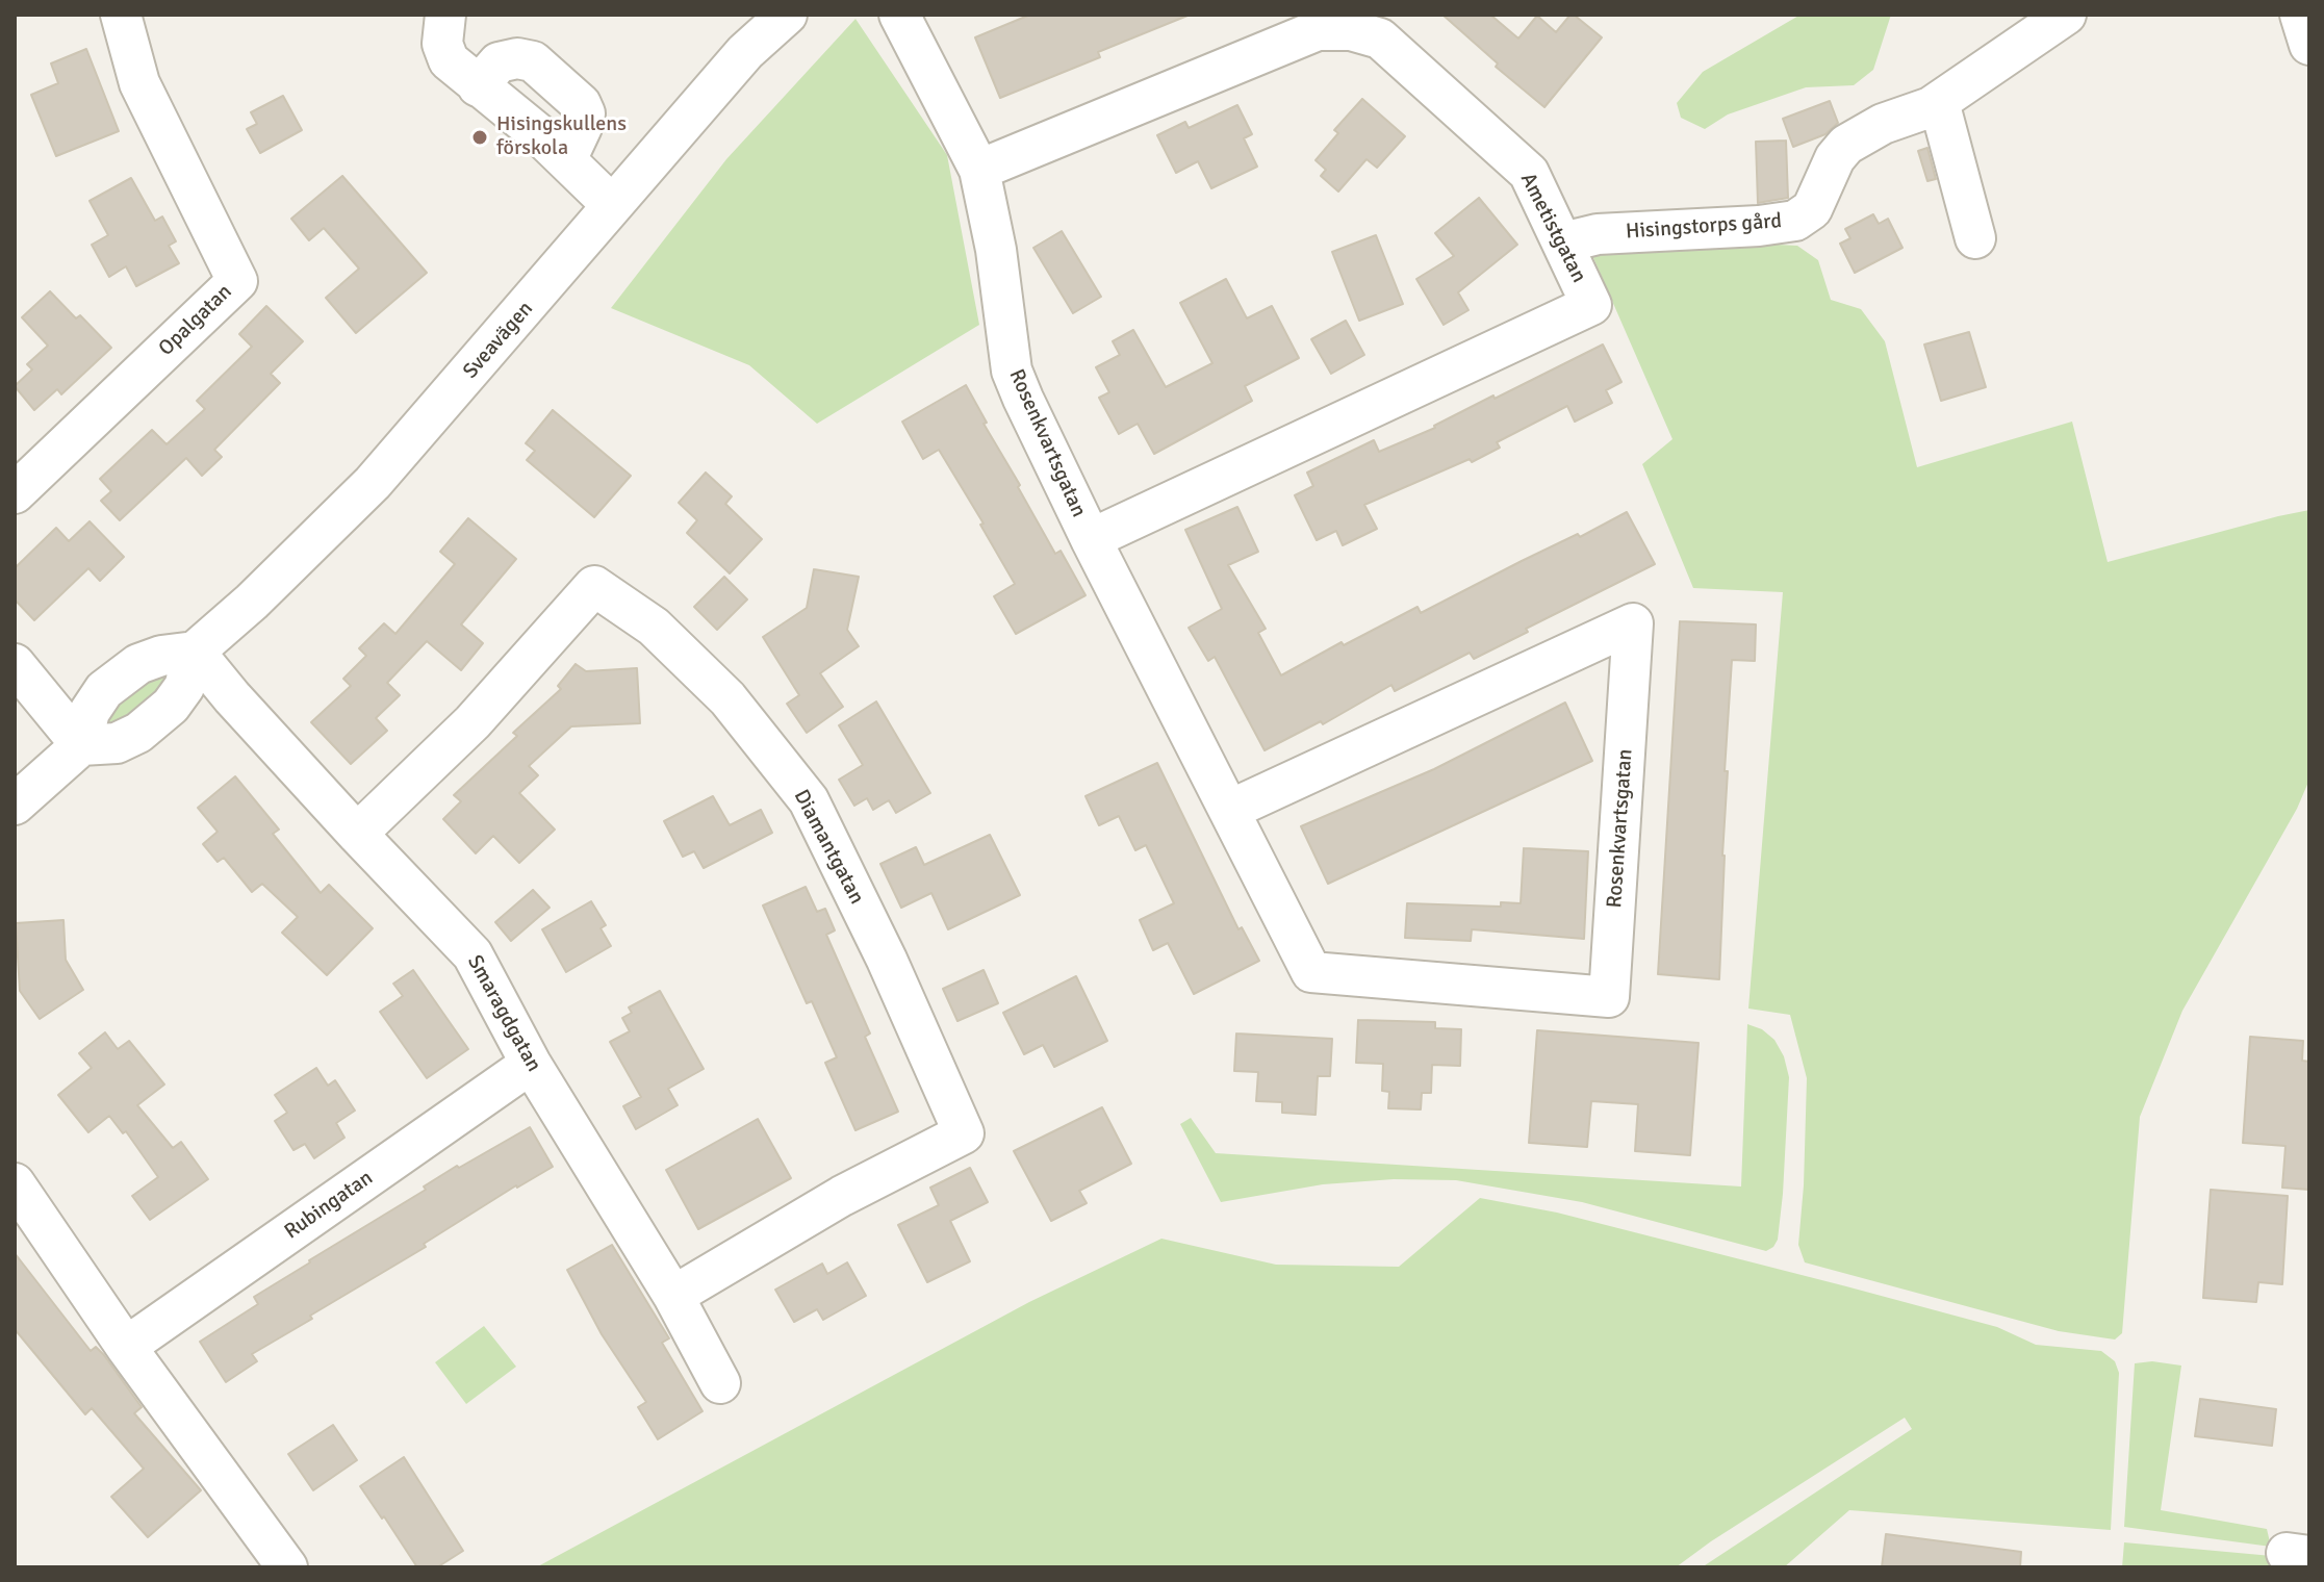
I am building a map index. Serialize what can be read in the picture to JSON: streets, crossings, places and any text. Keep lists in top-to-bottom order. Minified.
{"streets":{"street":["Hisingstorps gård","Ametistgatan","Opalgatan","Sveavägen","Rosenkvartsgatan","Diamantgatan","Smaragdgatan","Rubingatan"]},"crossings":[["Hisingstorps gård","Ametistgatan"],["Ametistgatan","Rosenkvartsgatan"],["Sveavägen","Smaragdgatan"],["Diamantgatan","Smaragdgatan"],["Smaragdgatan","Rubingatan"]],"places":["Hisingskullens förskola"]}
